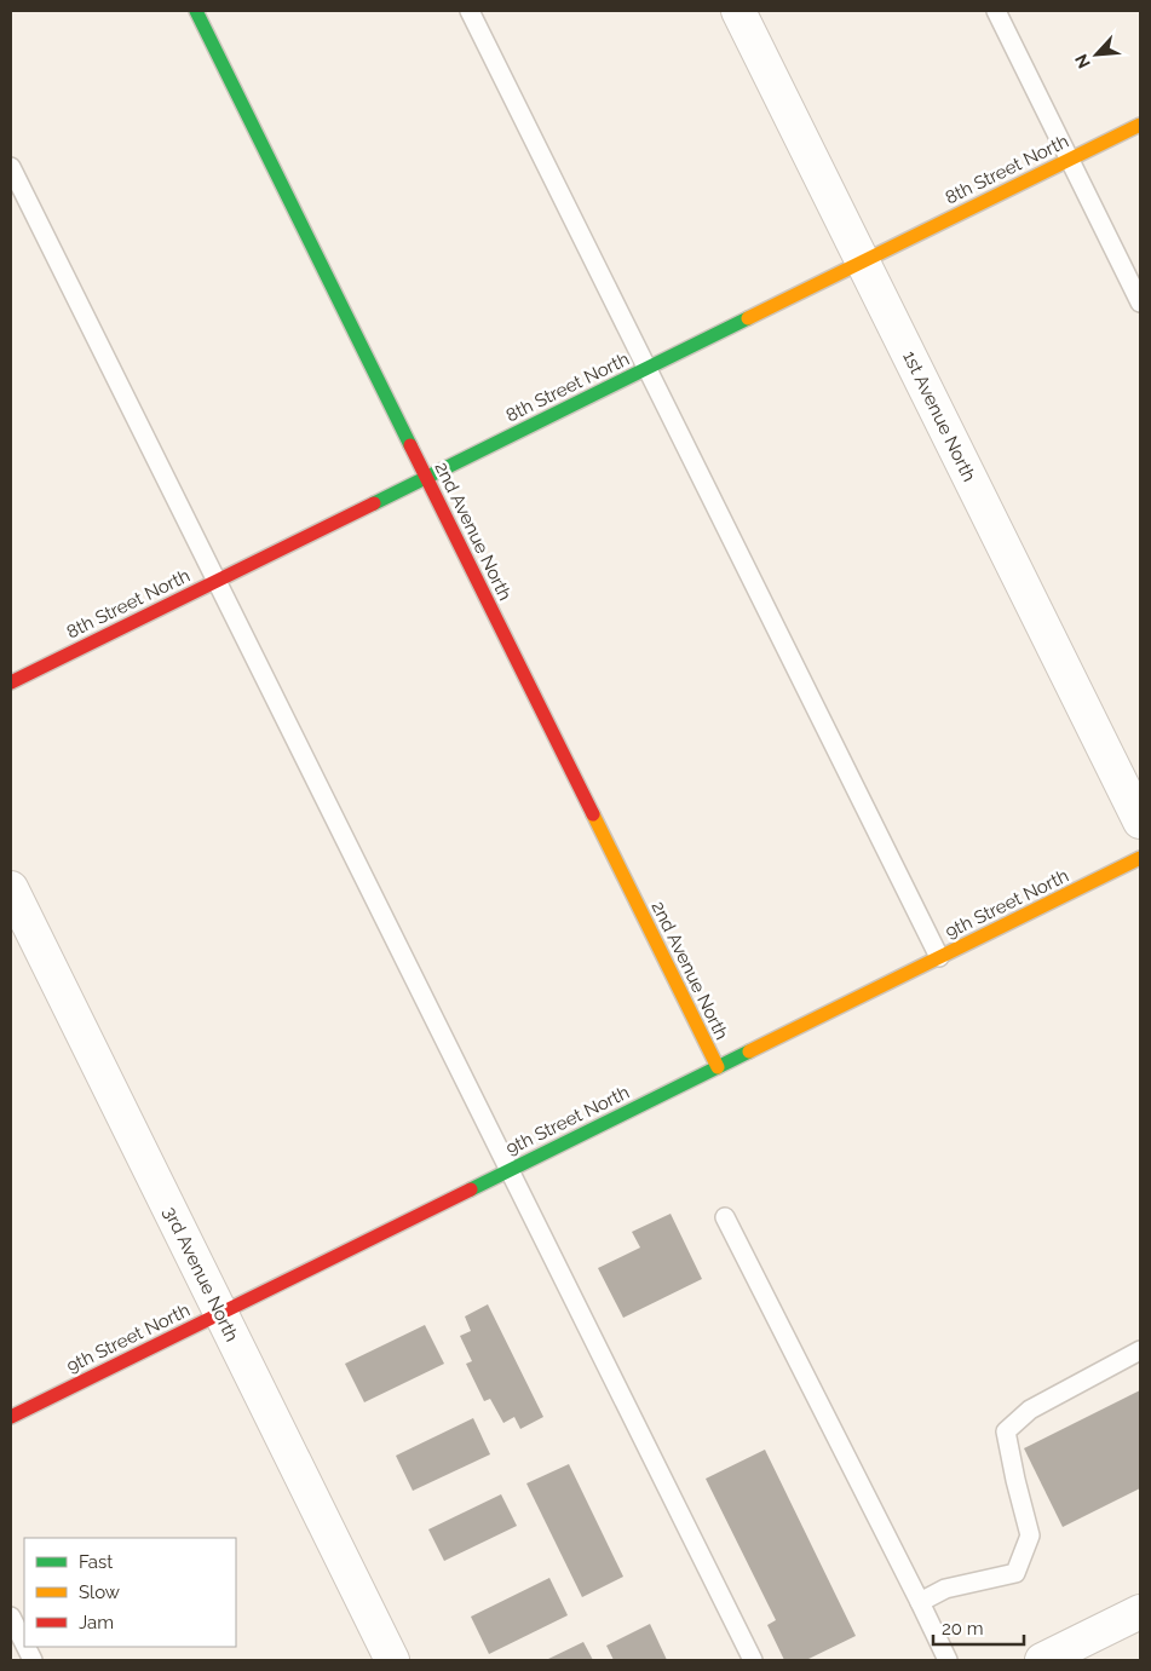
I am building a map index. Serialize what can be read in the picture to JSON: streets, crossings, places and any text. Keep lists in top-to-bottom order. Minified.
{"streets":{"street":["8th Street North","1st Avenue North","2nd Avenue North","9th Street North","3rd Avenue North"]},"crossings":[["8th Street North","1st Avenue North"],["8th Street North","2nd Avenue North"],["2nd Avenue North","9th Street North"],["9th Street North","3rd Avenue North"]],"legend":["Fast","Slow","Jam"],"scale_bar":"20 m","north":"bottom left"}
